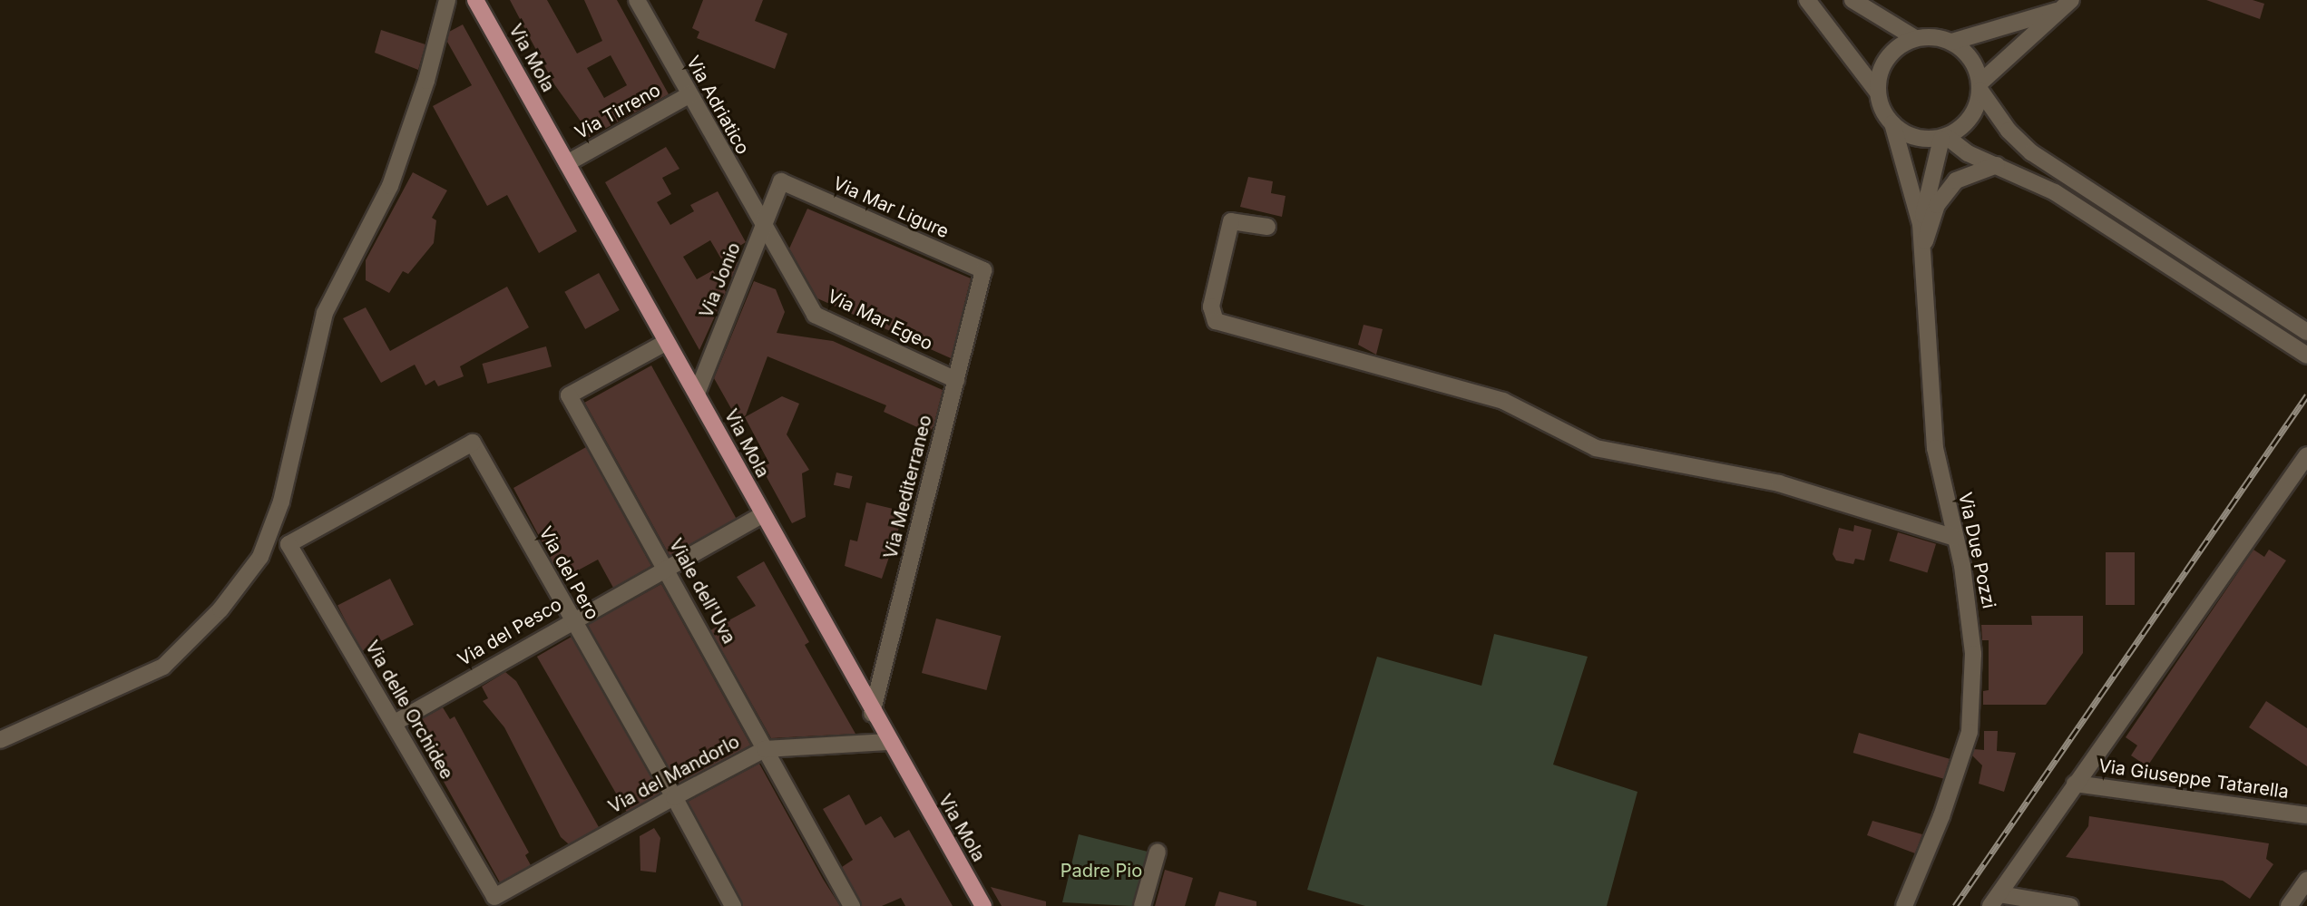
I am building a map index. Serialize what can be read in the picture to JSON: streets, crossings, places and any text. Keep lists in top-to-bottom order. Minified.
{"streets":{"main road":["Via Mola"],"street":["Via Adriatico","Via Tirreno","Via Mar Ligure","Via Jonio","Via Mar Egeo","Via Mediterraneo","Via Due Pozzi","Via del Pero","Viale dell'Uva","Via del Pesco","Via delle Orchidee","Via del Mandorlo","Via Giuseppe Tatarella"]},"crossings":[["Via Mola","Via Tirreno"],["Via Mola","Via Jonio"],["Via Mola","Via Mediterraneo"],["Via Mola","Viale dell'Uva"],["Via Mola","Via del Pesco"],["Via Mola","Via del Mandorlo"],["Via Adriatico","Via Tirreno"],["Via Adriatico","Via Jonio"],["Via Adriatico","Via Mar Egeo"],["Via Mar Ligure","Via Jonio"],["Via Mar Ligure","Via Mediterraneo"],["Via Jonio","Via Mar Egeo"],["Via Mar Egeo","Via Mediterraneo"],["Via del Pero","Via del Pesco"],["Via del Pero","Via delle Orchidee"],["Via del Pero","Via del Mandorlo"],["Viale dell'Uva","Via del Pesco"],["Viale dell'Uva","Via del Mandorlo"],["Via del Pesco","Via delle Orchidee"],["Via delle Orchidee","Via del Mandorlo"]],"parks":["Padre Pio"]}
